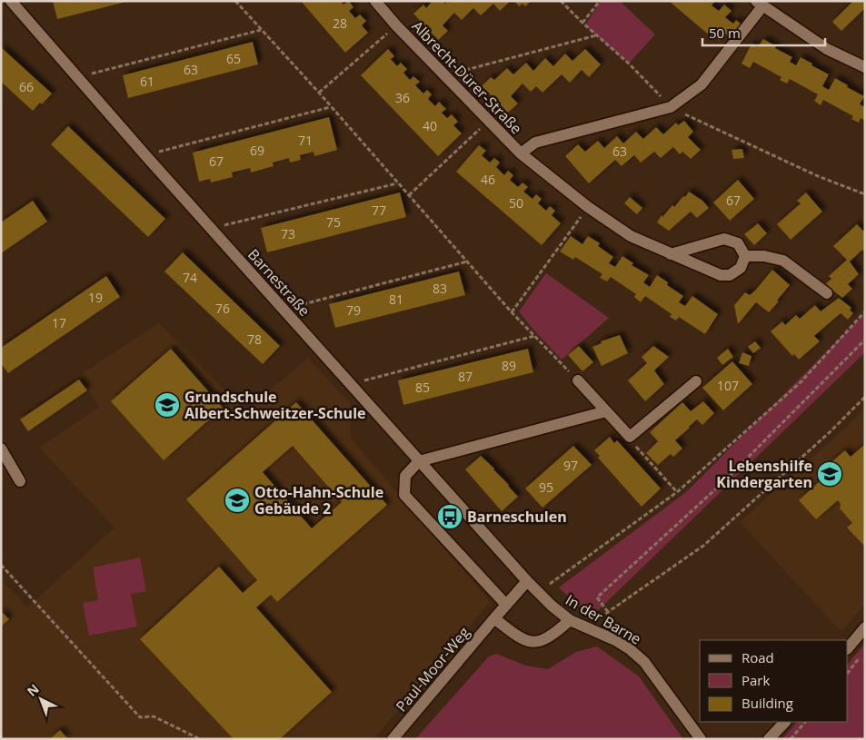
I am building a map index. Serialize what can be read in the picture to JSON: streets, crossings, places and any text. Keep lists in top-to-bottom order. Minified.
{"streets":{"street":["Albrecht-Dürer-Straße","Barnestraße","In der Barne","Paul-Moor-Weg"]},"crossings":[["Barnestraße","In der Barne"]],"places":{"school or university":["Grundschule Albert-Schweitzer-Schule","Lebenshilfe Kindergarten","Otto-Hahn-Schule Gebäude 2"],"bus stop":["Barneschulen"]},"house_numbers":["28","65","63","61","66","36","40","71","69","63","67","46","67","50","77","75","73","74","83","19","81","76","79","17","78","89","87","107","85","97","95"],"legend":["Road","Park","Building"],"scale_bar":"50 m","north":"top left"}
